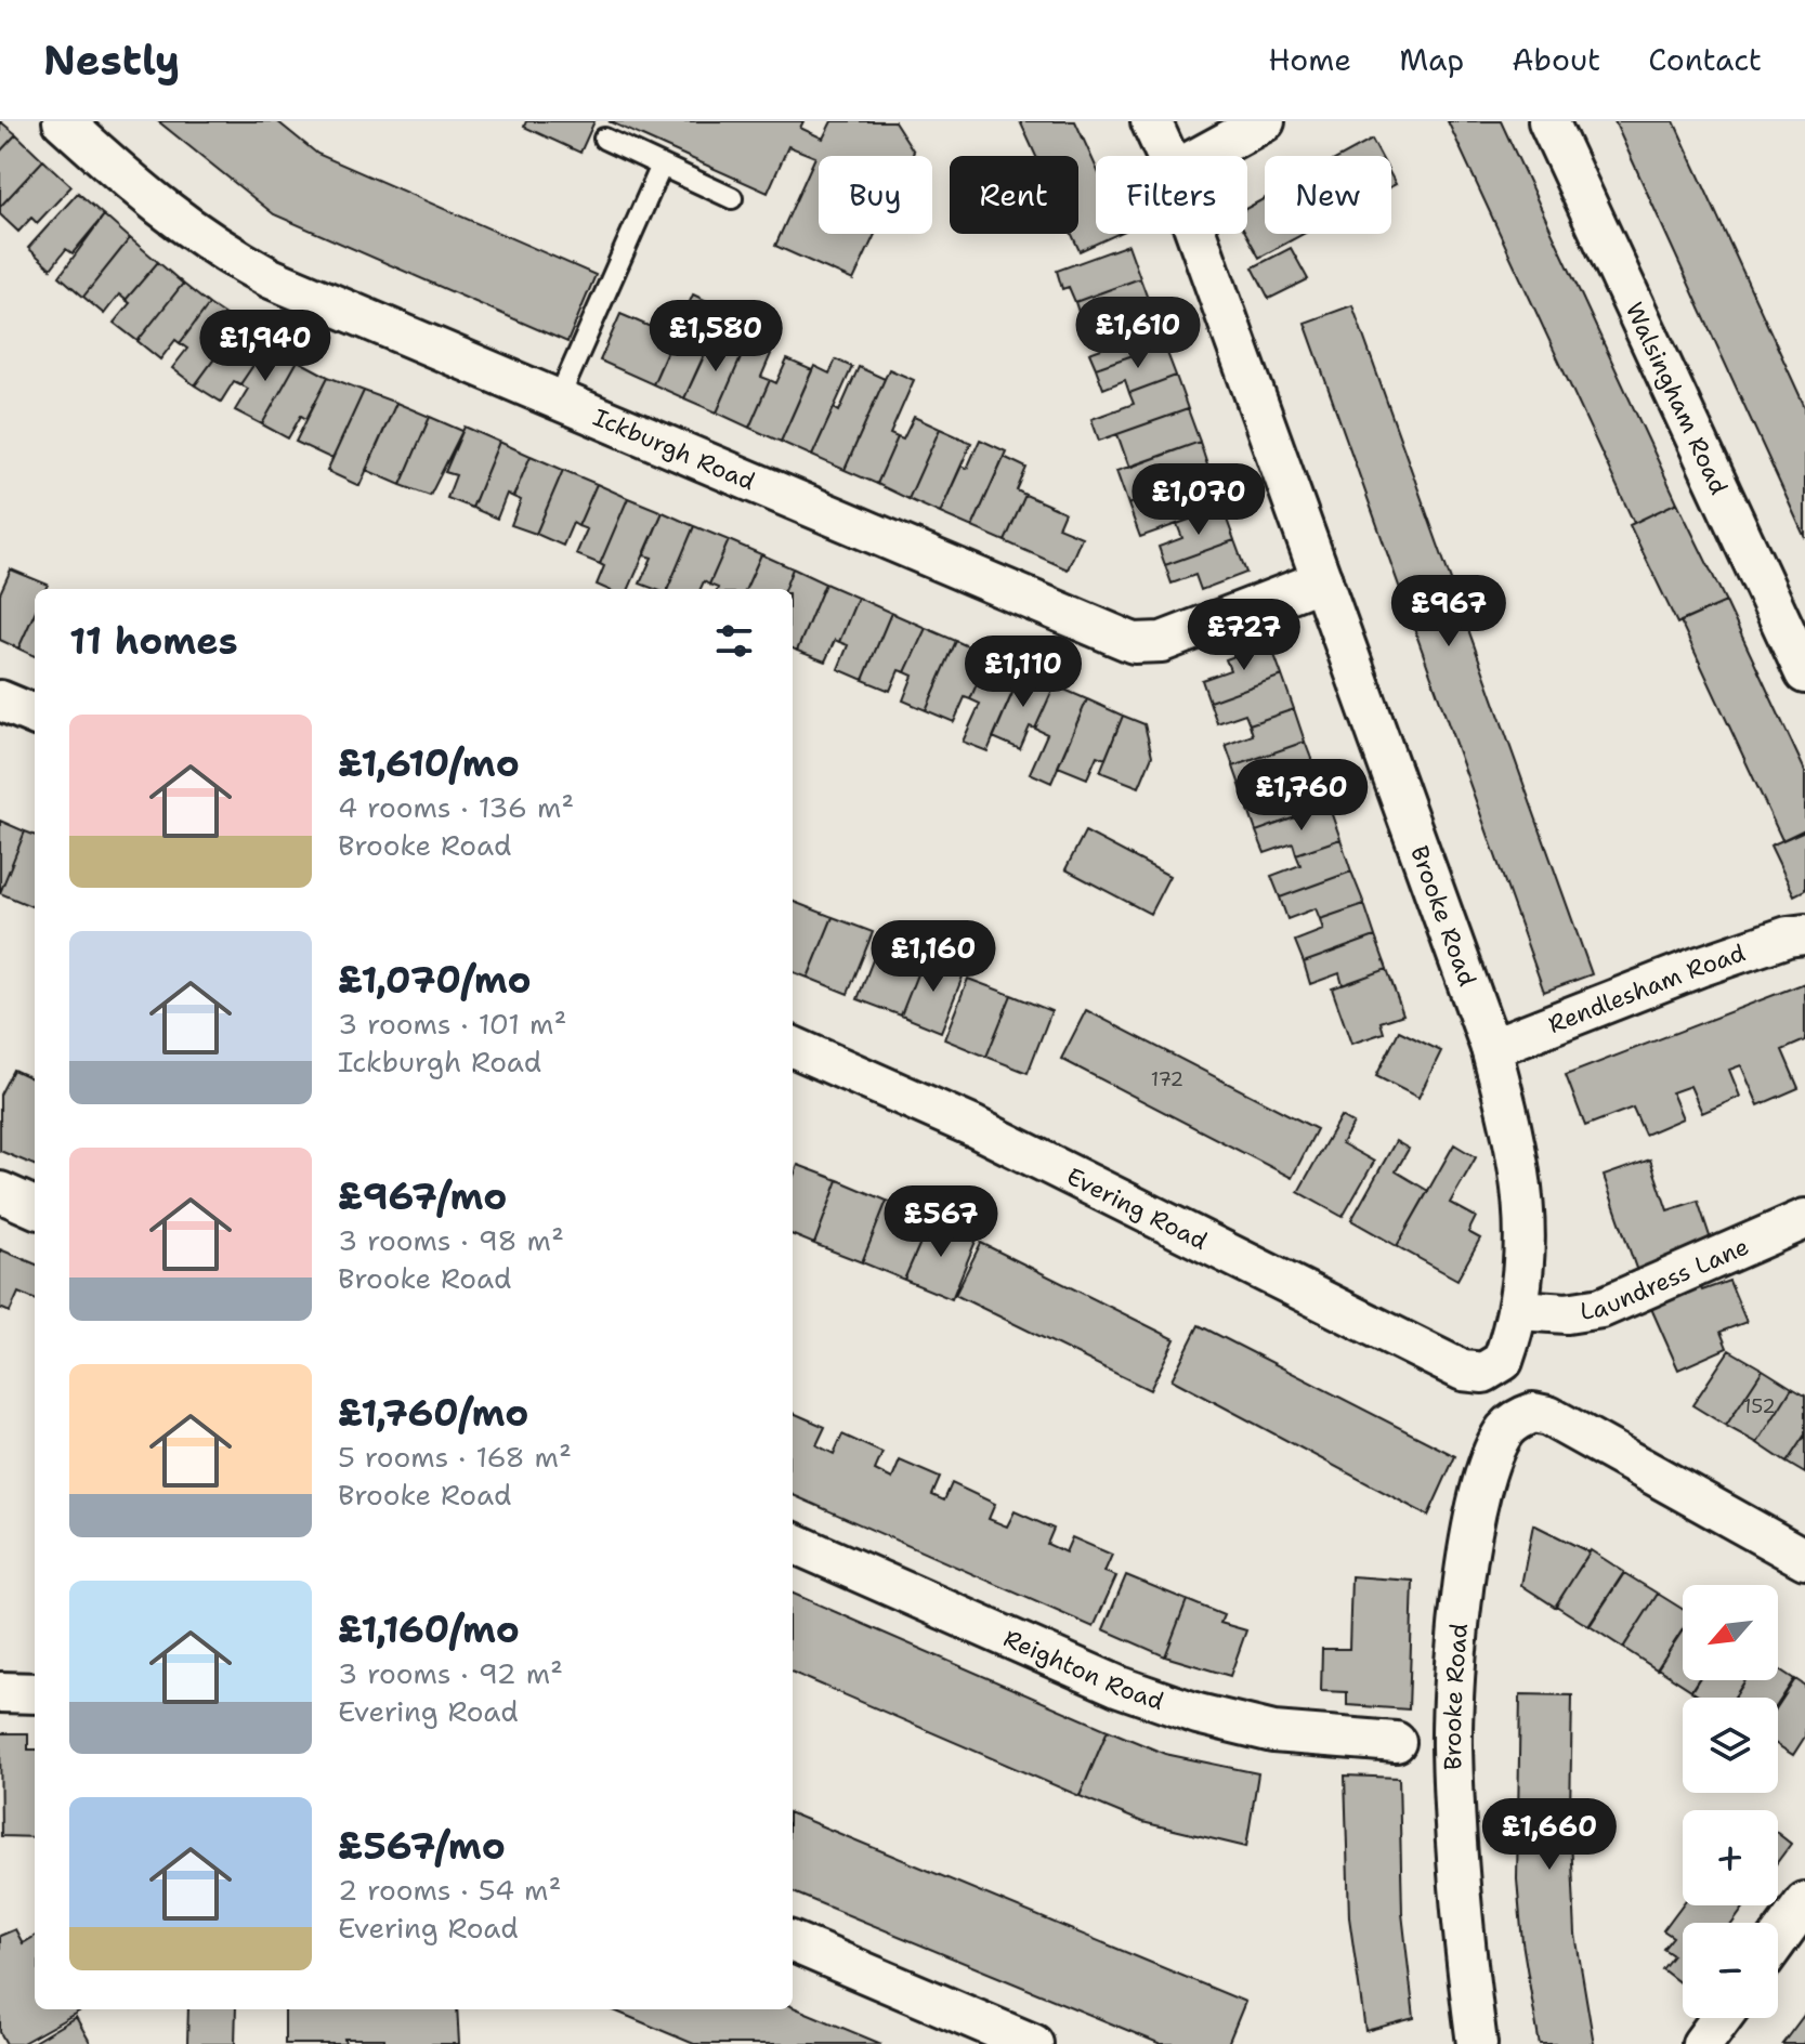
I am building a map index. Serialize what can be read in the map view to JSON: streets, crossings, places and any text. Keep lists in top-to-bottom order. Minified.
{"streets":{"street":["Walsingham Road","Ickburgh Road","Brooke Road","Rendlesham Road","Evering Road","Laundress Lane","Reighton Road"]},"crossings":[["Ickburgh Road","Brooke Road"],["Brooke Road","Rendlesham Road"],["Brooke Road","Evering Road"],["Brooke Road","Laundress Lane"]],"house_numbers":["172","152"],"north":"bottom left","page":{"header":"Nestly","nav":["Home","Map","About","Contact"],"chip":["Buy","Rent","Filters","New"],"price":["£1,610","£1,580","£1,940","£1,070","£967","£727","£1,110","£1,760","£1,160","£567","£1,660"],"heading":"11 homes","list":[{"name":"£1,610/mo","note":"4 rooms · 136 m² · Brooke Road"},{"name":"£1,070/mo","note":"3 rooms · 101 m² · Ickburgh Road"},{"name":"£967/mo","note":"3 rooms · 98 m² · Brooke Road"},{"name":"£1,760/mo","note":"5 rooms · 168 m² · Brooke Road"},{"name":"£1,160/mo","note":"3 rooms · 92 m² · Evering Road"},{"name":"£567/mo","note":"2 rooms · 54 m² · Evering Road"}],"map_buttons":["+","−"]}}
